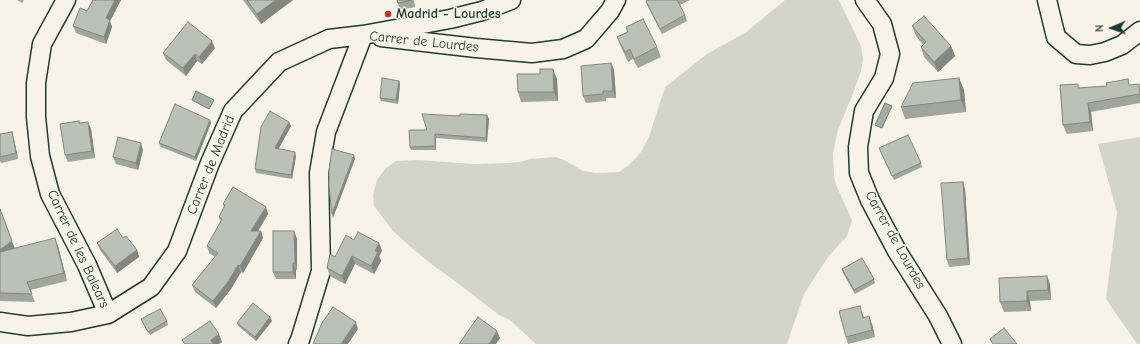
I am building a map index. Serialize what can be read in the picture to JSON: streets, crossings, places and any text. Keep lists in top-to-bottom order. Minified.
{"streets":{"street":["Carrer de Lourdes","Carrer de Madrid","Carrer de les Balears"]},"crossings":[["Carrer de Lourdes","Carrer de Madrid"],["Carrer de Madrid","Carrer de les Balears"]],"places":["Madrid - Lourdes"],"north":"left"}
